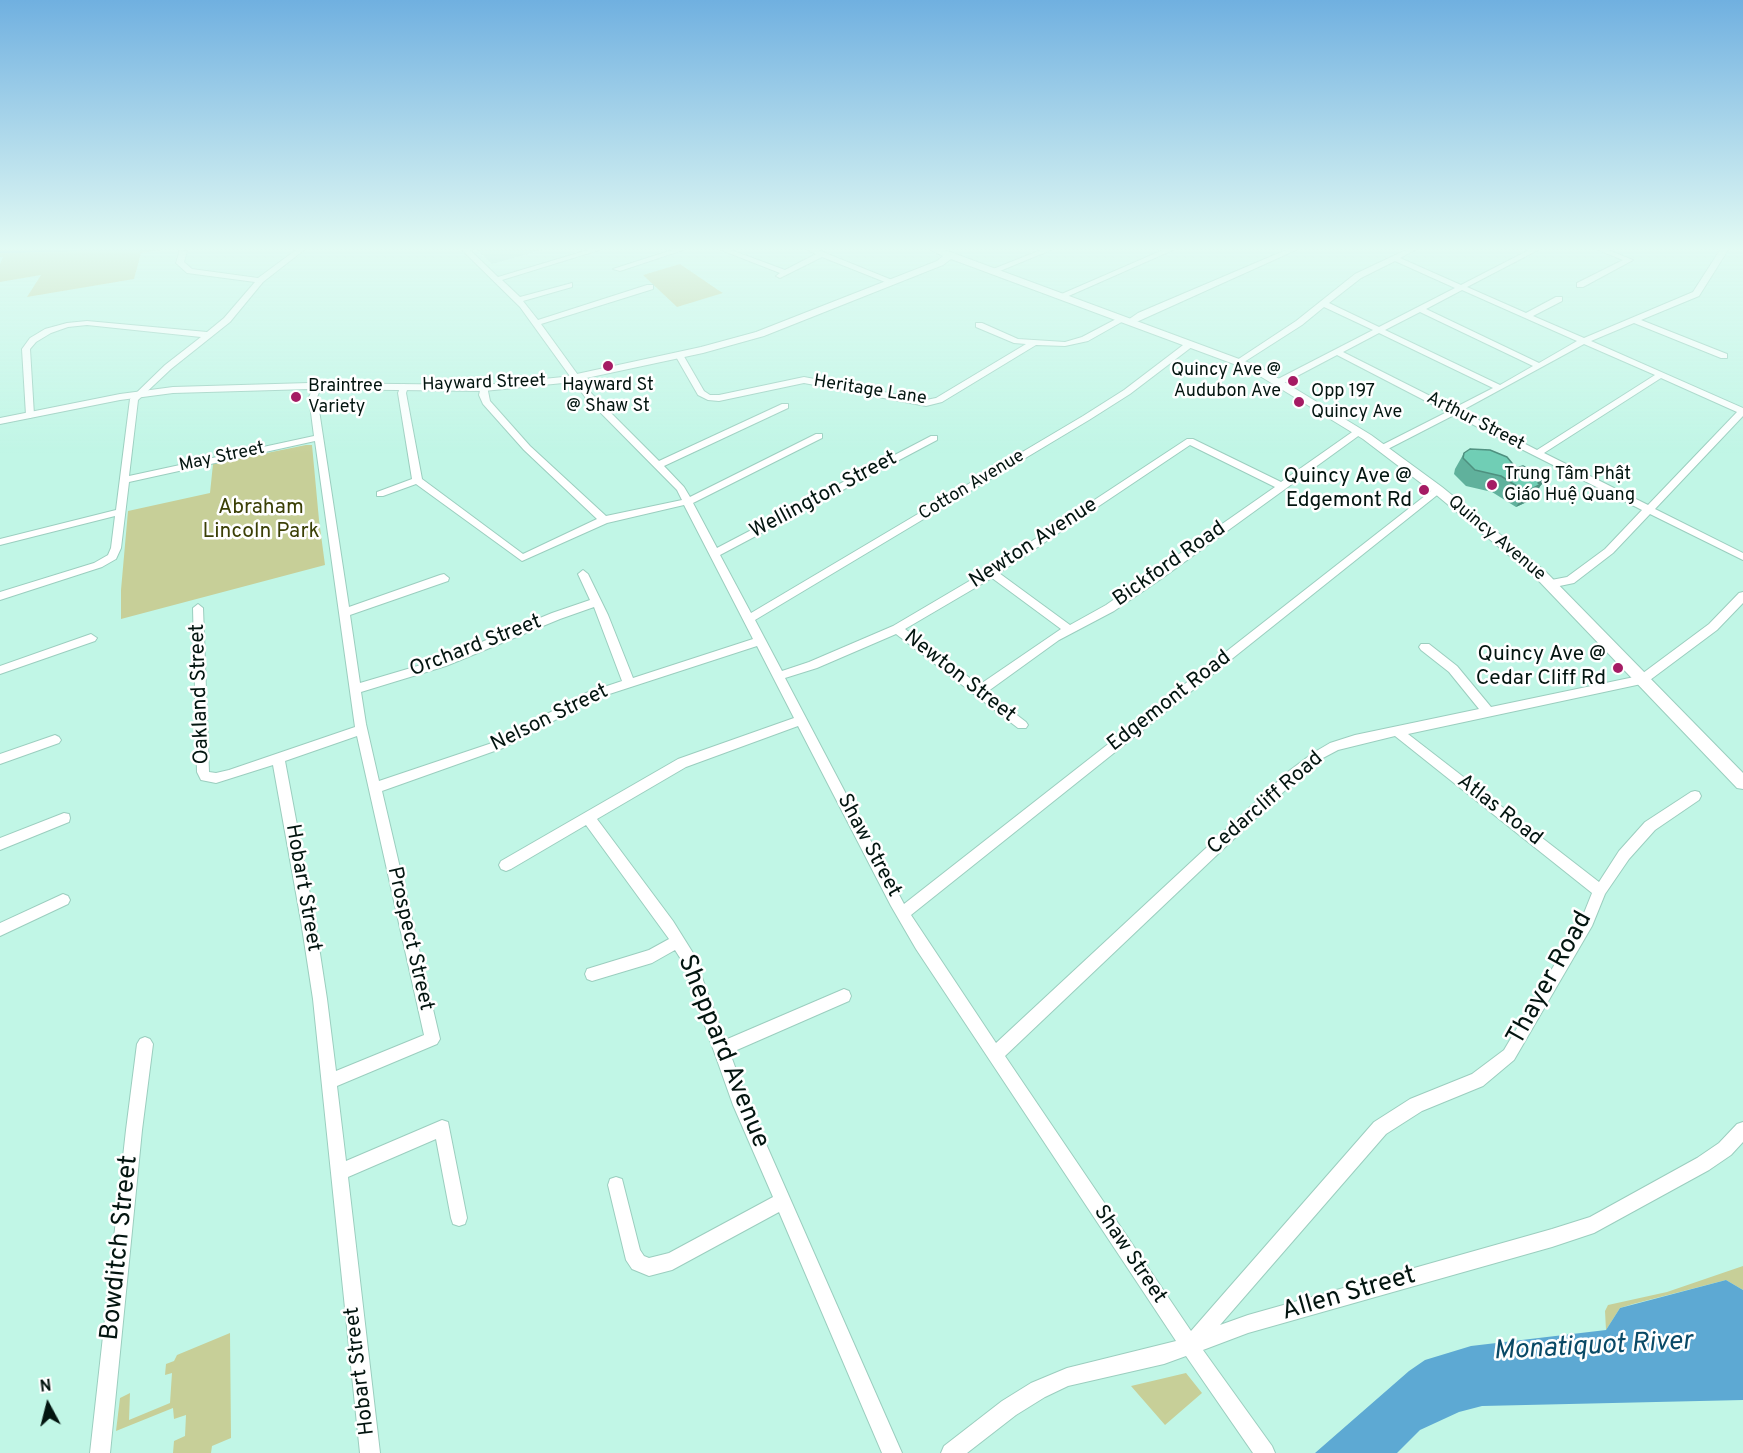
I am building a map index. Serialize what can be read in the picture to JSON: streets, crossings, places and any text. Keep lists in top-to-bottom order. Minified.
{"streets":{"main road":["Hayward Street","Quincy Avenue"],"street":["Heritage Lane","Arthur Street","May Street","Cotton Avenue","Wellington Street","Newton Avenue","Bickford Road","Orchard Street","Newton Street","Oakland Street","Edgemont Road","Nelson Street","Cedarcliff Road","Atlas Road","Shaw Street","Hobart Street","Prospect Street","Thayer Road","Sheppard Avenue","Bowditch Street","Allen Street"]},"crossings":[["Hayward Street","Heritage Lane"],["Hayward Street","Shaw Street"],["Cotton Avenue","Quincy Avenue"],["Cotton Avenue","Shaw Street"],["Wellington Street","Shaw Street"],["Quincy Avenue","Bickford Road"],["Quincy Avenue","Edgemont Road"],["Quincy Avenue","Cedarcliff Road"],["Newton Avenue","Bickford Road"],["Newton Avenue","Newton Street"],["Newton Avenue","Shaw Street"],["Bickford Road","Newton Street"],["Oakland Street","Hobart Street"],["Edgemont Road","Shaw Street"],["Nelson Street","Shaw Street"],["Nelson Street","Prospect Street"],["Cedarcliff Road","Atlas Road"],["Cedarcliff Road","Shaw Street"],["Atlas Road","Thayer Road"],["Shaw Street","Thayer Road"],["Shaw Street","Allen Street"],["Hobart Street","Prospect Street"],["Thayer Road","Allen Street"]],"water":["Monatiquot River"],"parks":["Abraham Lincoln Park"],"places":["Hayward St @ Shaw St","Quincy Ave @ Audubon Ave","Braintree Variety","Opp 197 Quincy Ave","Trung Tâm Phật Giáo Huệ Quang","Quincy Ave @ Edgemont Rd","Quincy Ave @ Cedar Cliff Rd"],"north":"top"}
